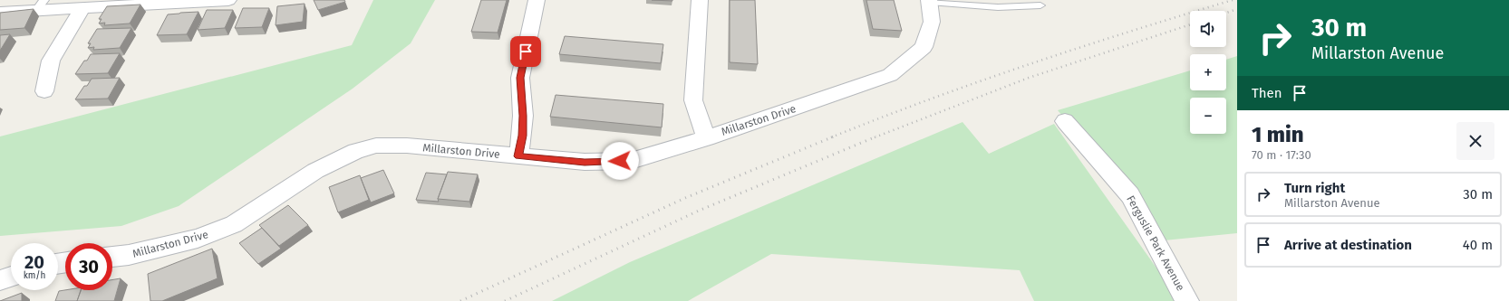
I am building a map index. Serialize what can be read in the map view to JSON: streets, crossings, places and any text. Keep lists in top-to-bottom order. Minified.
{"streets":{"street":["Millarston Drive","Ferguslie Park Avenue"]},"page":{"turn":["30 m","Millarston Avenue"],"map_buttons":["+","−"],"then":"Then","heading":["1 min","70 m · 17:30"],"list":[{"name":"Turn right","note":"Millarston Avenue","value":"30 m"},{"name":"Arrive at destination","value":"40 m"}],"speed":"20 km/h","limit":"30"}}
